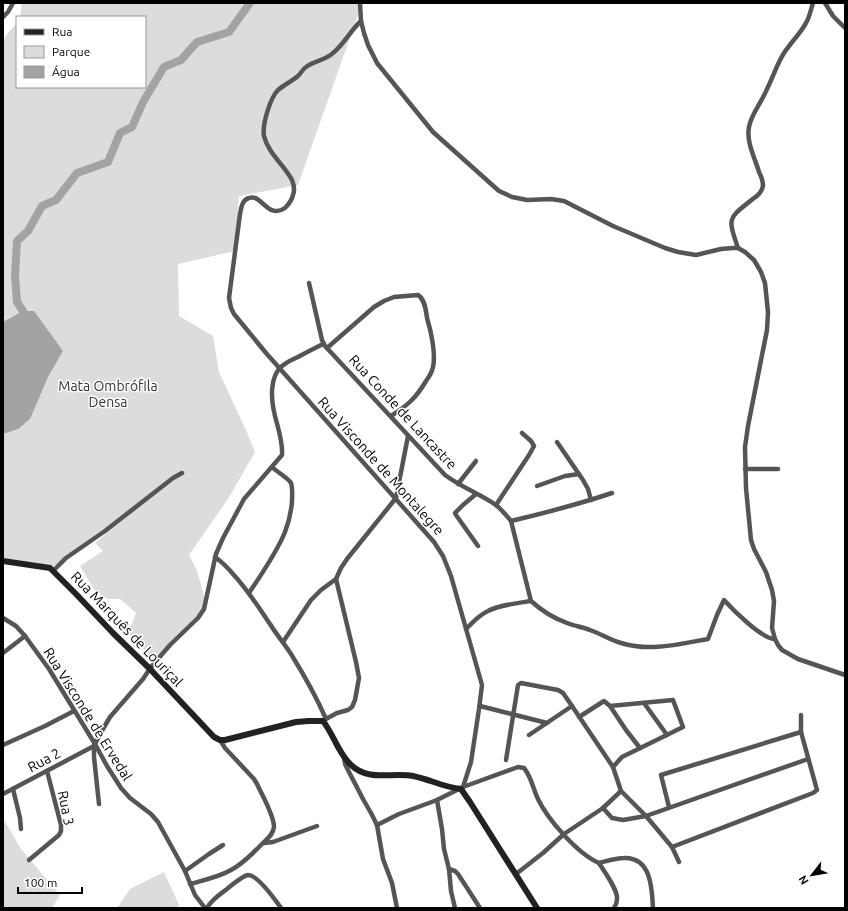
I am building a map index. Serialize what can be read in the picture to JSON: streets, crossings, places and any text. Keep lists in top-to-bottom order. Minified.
{"streets":{"main road":["Rua Marquês de Louriçal"],"street":["Rua Conde de Lancastre","Rua Visconde de Montalegre","Rua Visconde de Ervedal","Rua 2","Rua 3"]},"crossings":[["Rua Visconde de Ervedal","Rua 2"],["Rua 2","Rua 3"]],"parks":["Mata Ombrófila Densa"],"legend":["Rua","Parque","Água"],"scale_bar":"100 m","north":"bottom left"}
